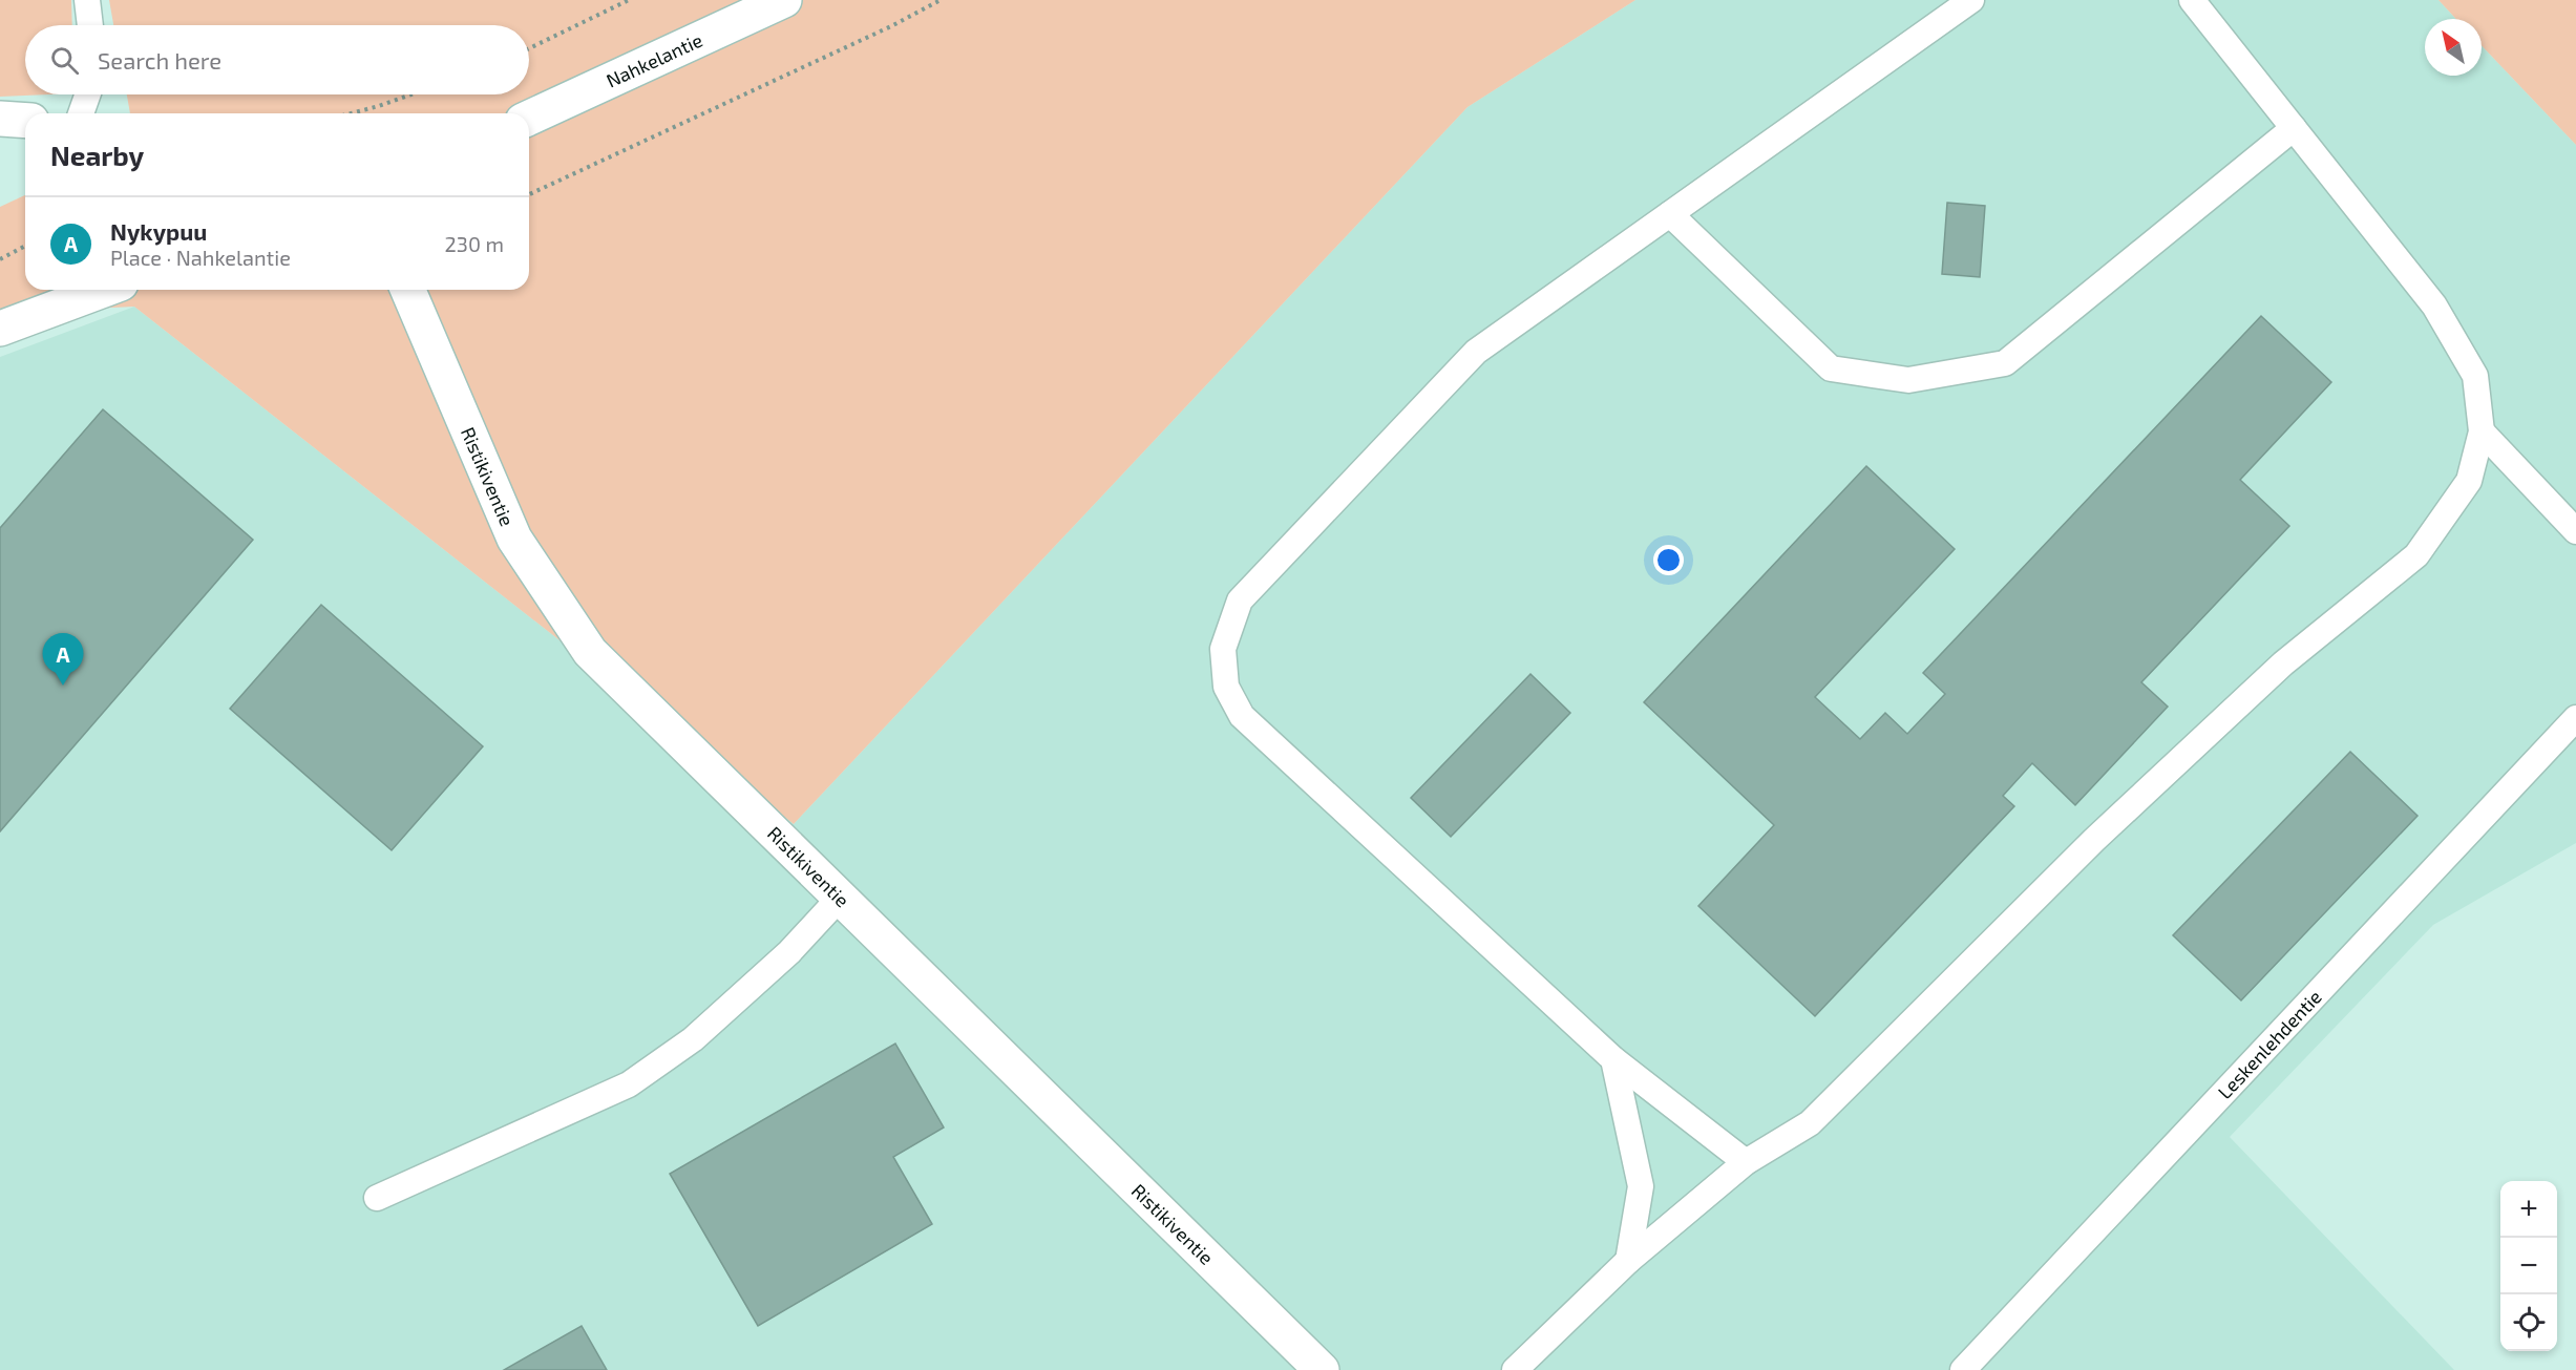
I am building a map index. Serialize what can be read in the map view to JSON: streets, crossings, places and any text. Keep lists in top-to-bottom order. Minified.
{"streets":{"street":["Nahkelantie","Ristikiventie"],"lane":["Leskenlehdentie"]},"north":"top left","page":{"search":"Search here","heading":"Nearby","list":[{"mark":"A","name":"Nykypuu","note":"Place · Nahkelantie","value":"230 m"}],"pins":"A","map_buttons":["+","−"]}}
